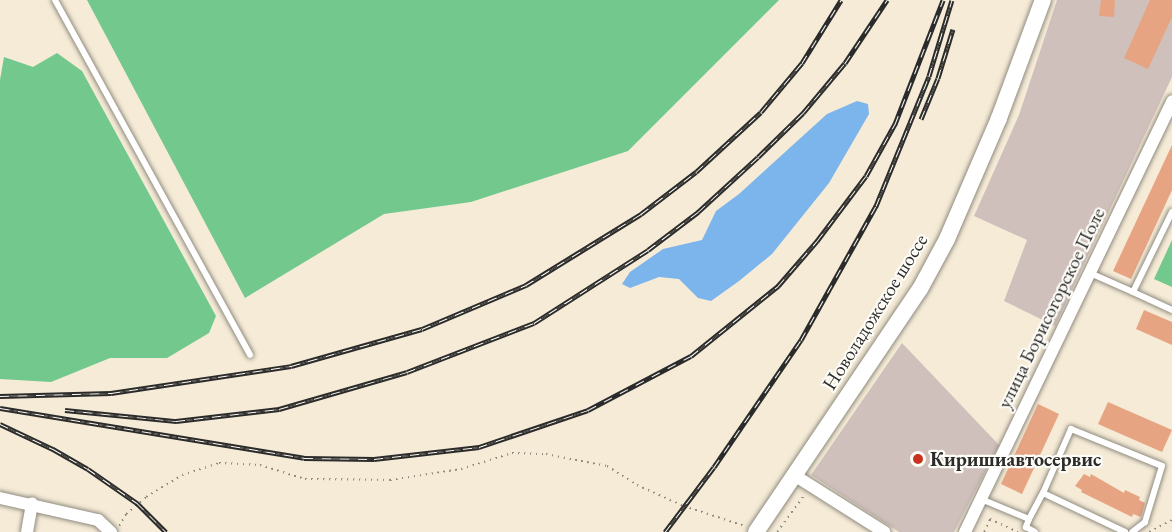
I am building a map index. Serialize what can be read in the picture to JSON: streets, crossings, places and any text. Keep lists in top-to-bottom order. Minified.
{"streets":{"main road":["Новоладожское шоссе"],"street":["улица Борисогорское Поле"]},"places":["Киришиавтосервис"]}
